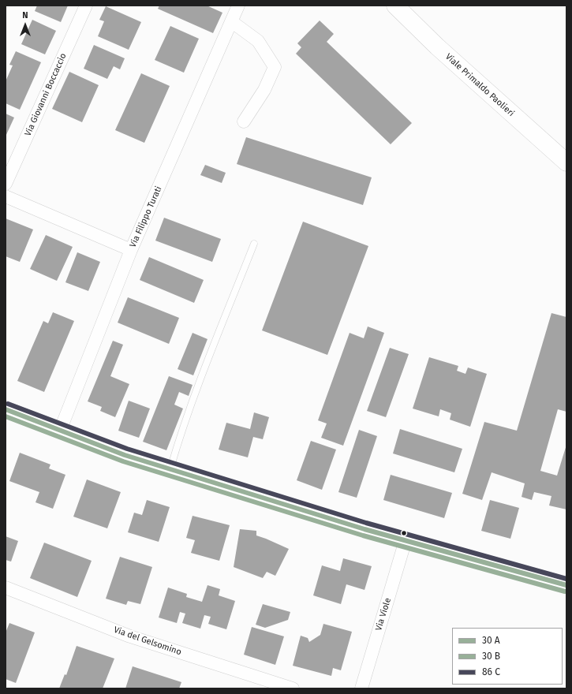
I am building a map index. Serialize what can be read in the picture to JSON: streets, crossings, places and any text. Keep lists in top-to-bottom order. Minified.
{"streets":{"main road":["Viale Primaldo Paolieri"],"street":["Via Giovanni Boccaccio","Via Filippo Turati","Via Viole","Via del Gelsomino"]},"legend":["30 A","30 B","86 C"],"north":"top"}
